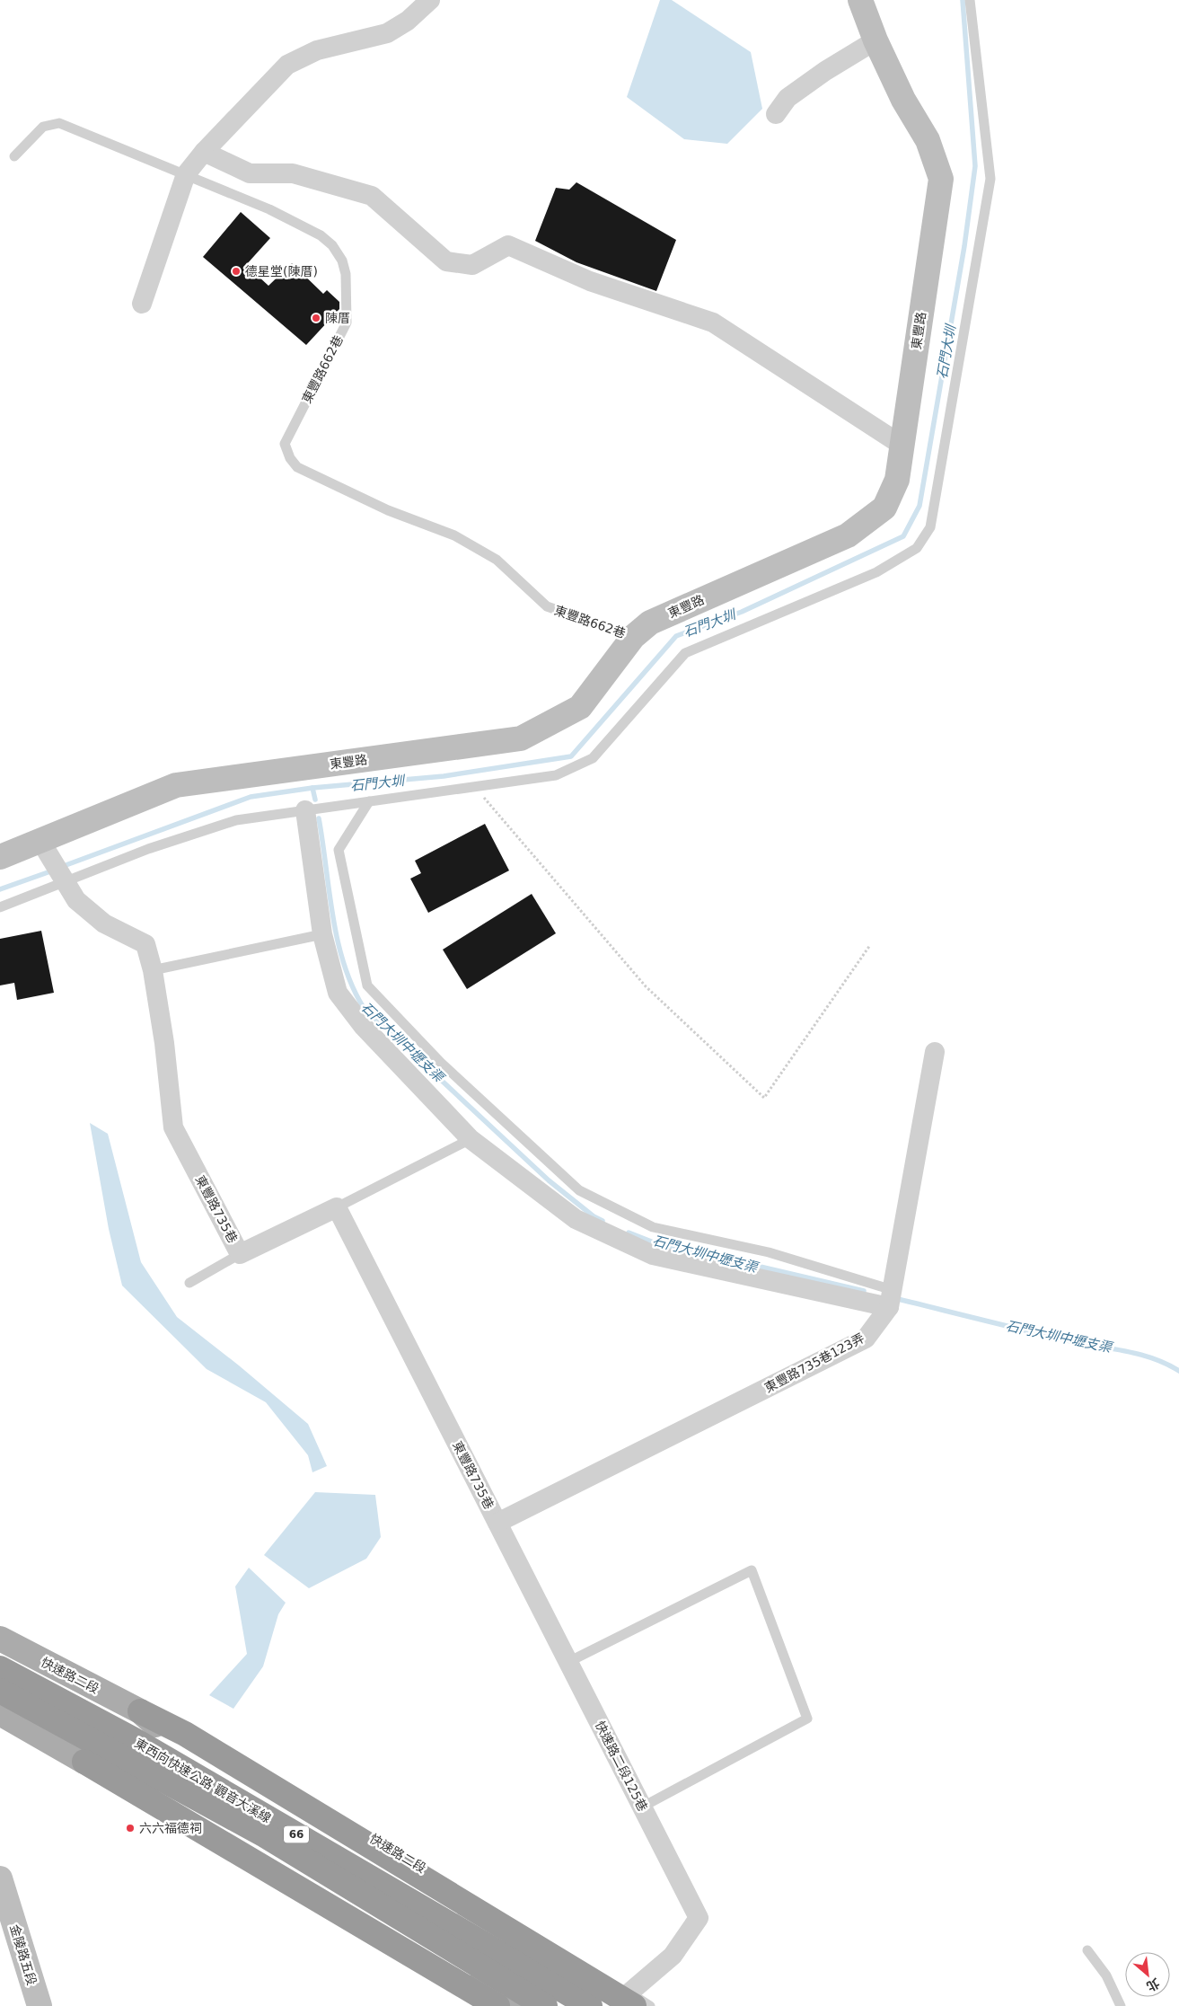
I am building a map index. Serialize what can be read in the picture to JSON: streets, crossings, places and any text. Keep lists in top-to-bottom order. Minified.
{"streets":{"highway":["東西向快速公路 觀音大溪線","66"],"main road":["快速路二段"],"street":["東豐路","東豐路735巷","東豐路735巷123弄","快速路二段125巷","金陵路五段"],"lane":["東豐路662巷"]},"crossings":[["東豐路","東豐路662巷"],["東豐路","東豐路735巷"],["東豐路735巷","東豐路735巷123弄"],["東豐路735巷","快速路二段125巷"],["東豐路735巷123弄","快速路二段125巷"],["快速路二段","快速路二段125巷"]],"water":["石門大圳","石門大圳中壢支渠"],"places":["德星堂(陳厝)","陳厝","六六福德祠"],"north":"bottom right"}
